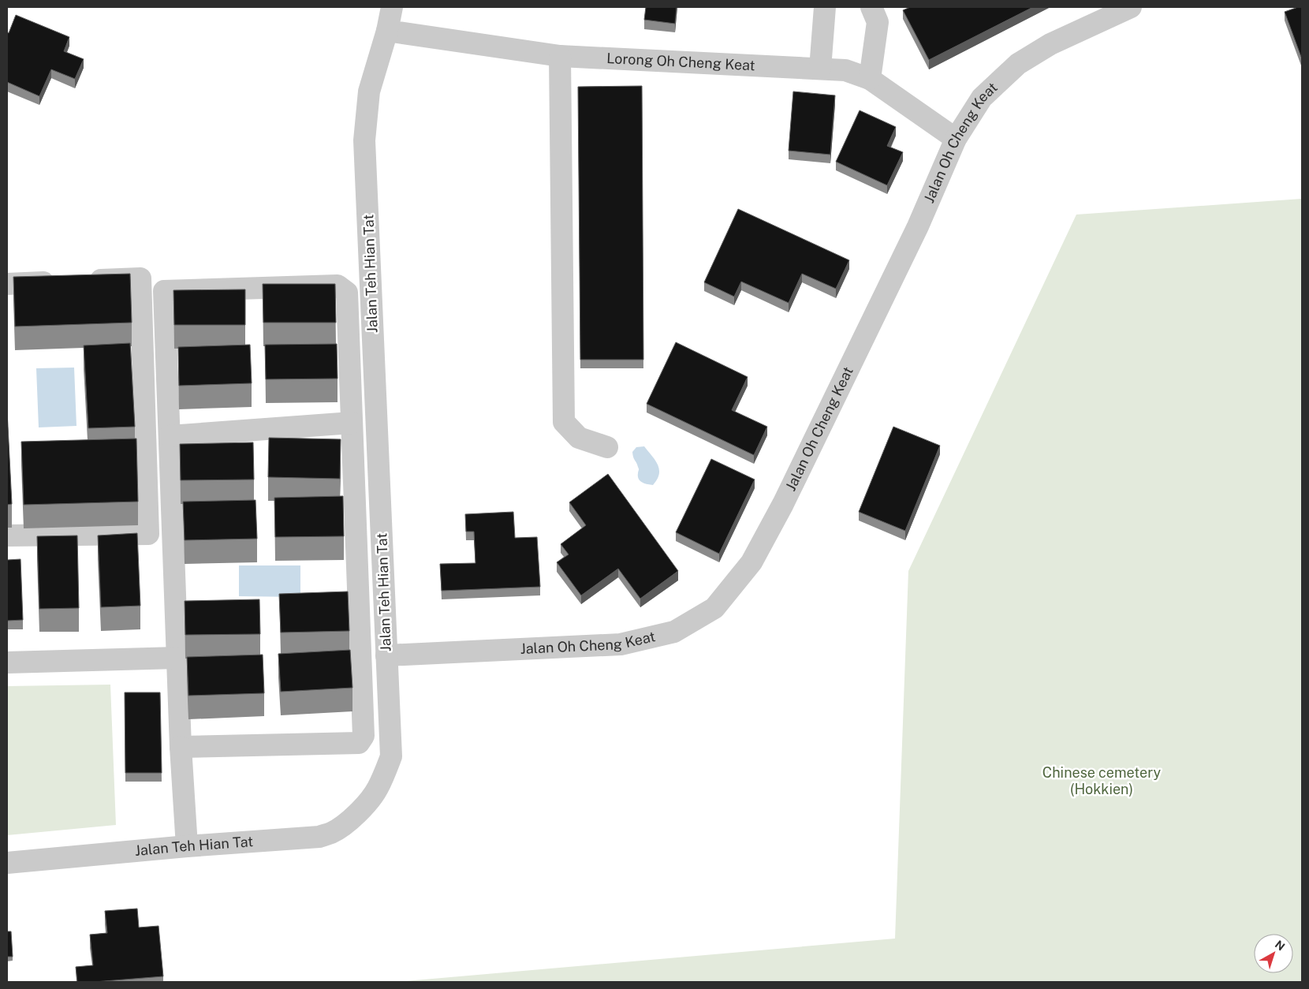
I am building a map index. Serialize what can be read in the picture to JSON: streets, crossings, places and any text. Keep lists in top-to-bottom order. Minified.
{"streets":{"street":["Lorong Oh Cheng Keat","Jalan Oh Cheng Keat","Jalan Teh Hian Tat"]},"crossings":[["Lorong Oh Cheng Keat","Jalan Oh Cheng Keat"],["Lorong Oh Cheng Keat","Jalan Teh Hian Tat"],["Jalan Oh Cheng Keat","Jalan Teh Hian Tat"]],"parks":["Chinese cemetery (Hokkien)"],"north":"top right"}
